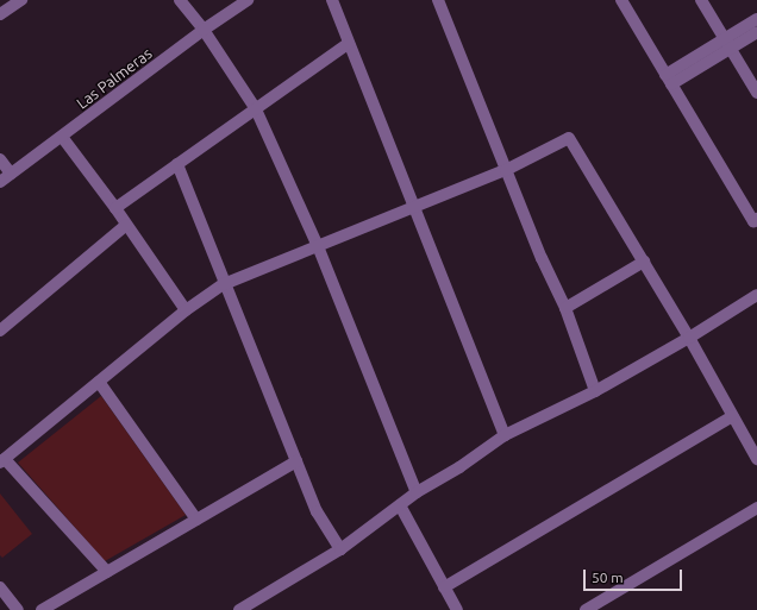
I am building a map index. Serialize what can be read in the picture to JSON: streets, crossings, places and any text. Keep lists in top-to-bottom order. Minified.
{"streets":{"street":["Las Palmeras"]},"scale_bar":"50 m"}
